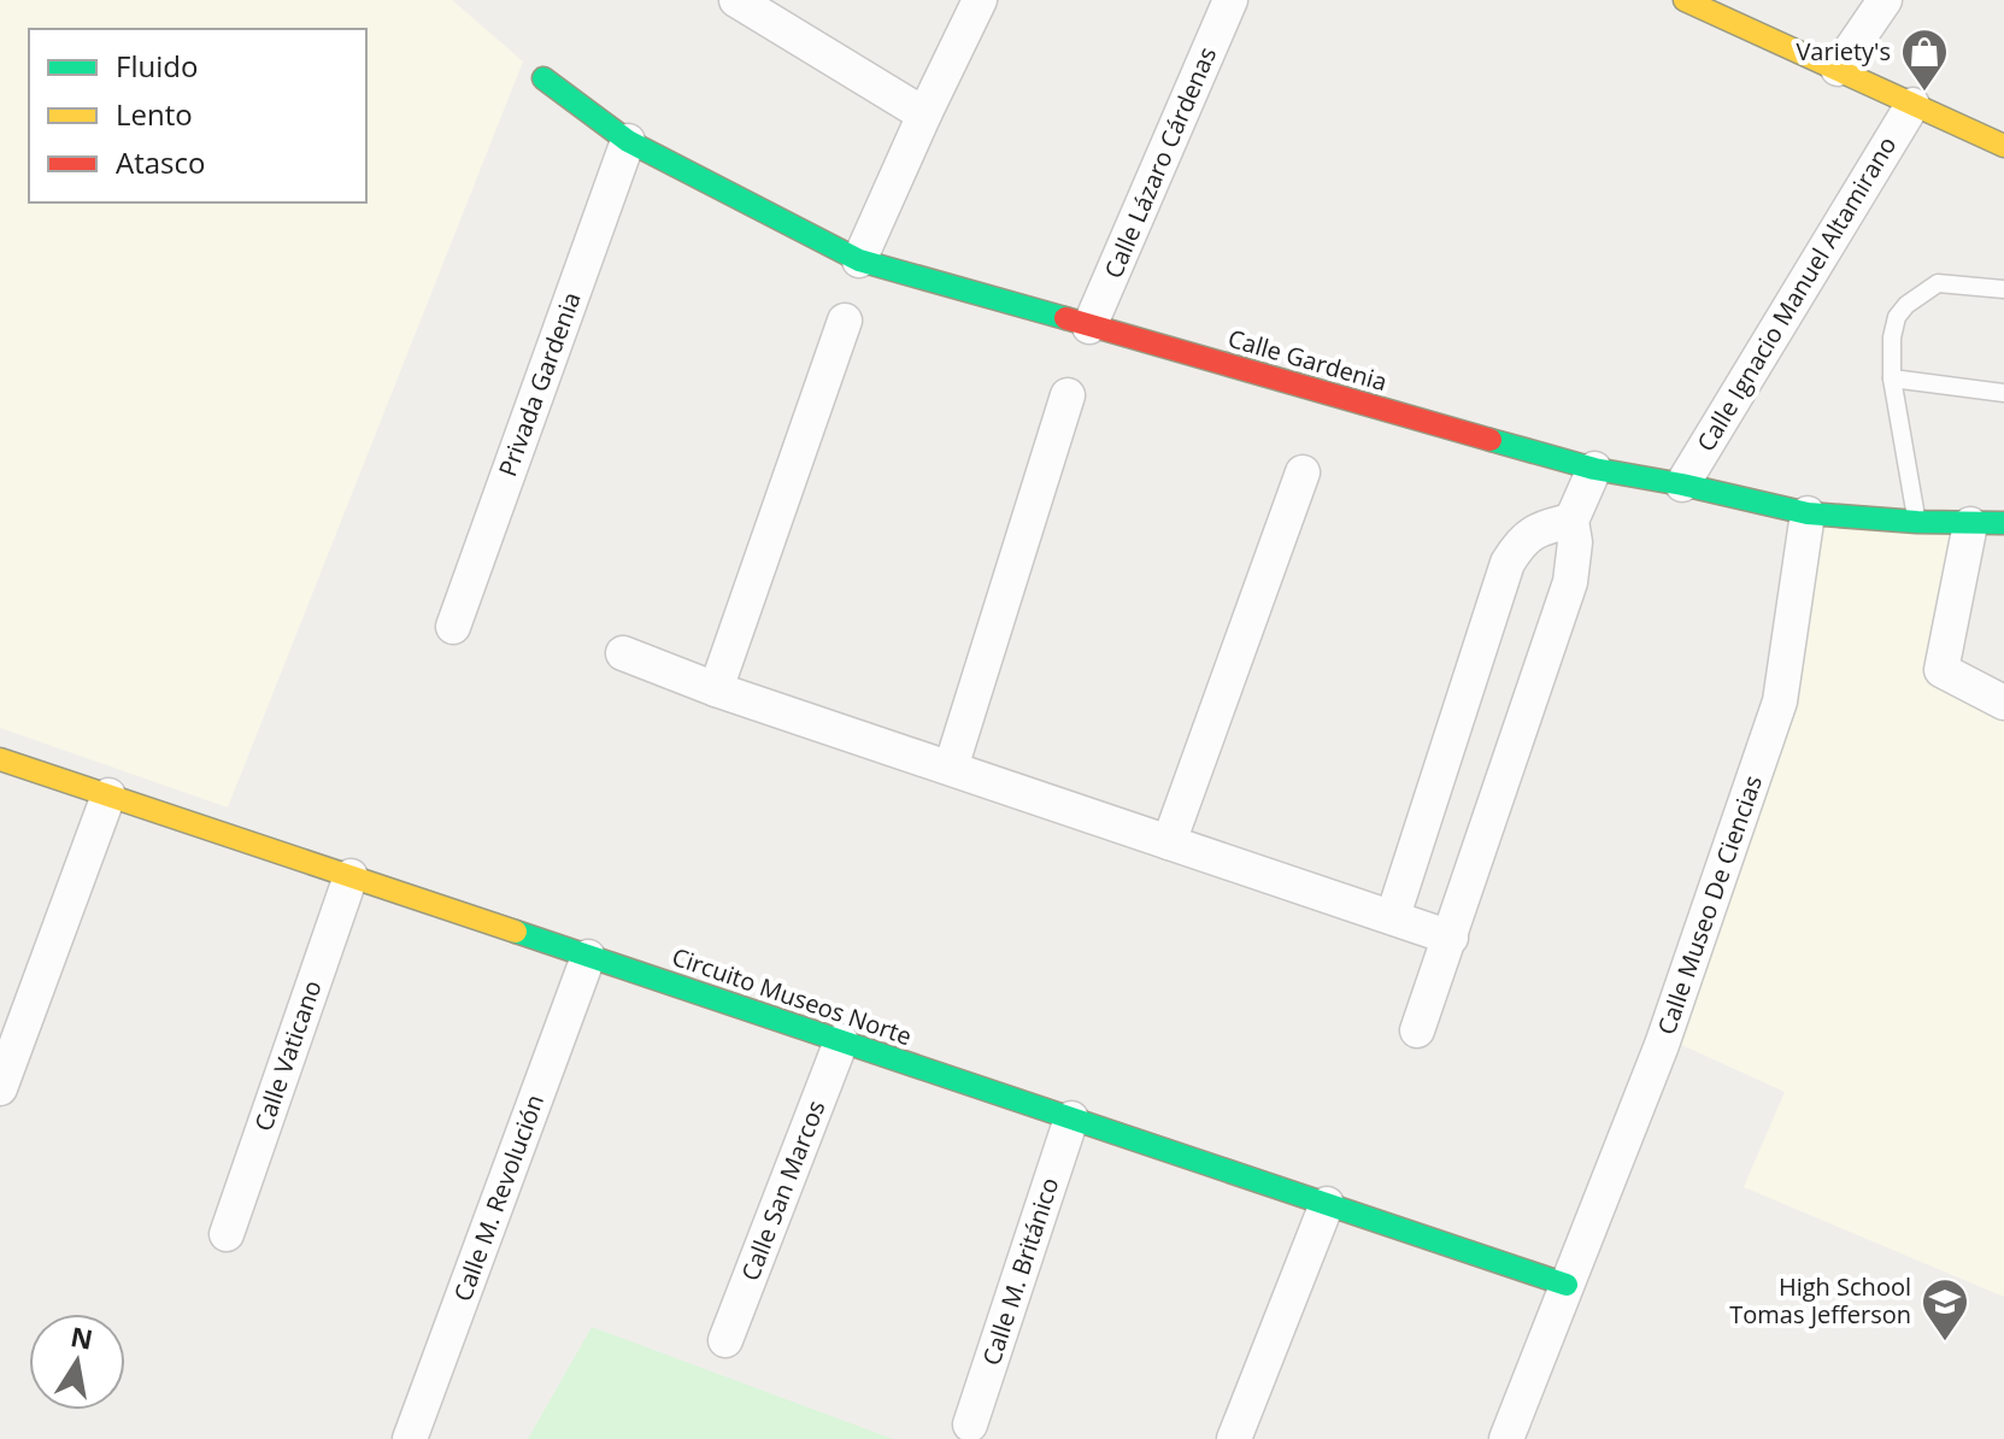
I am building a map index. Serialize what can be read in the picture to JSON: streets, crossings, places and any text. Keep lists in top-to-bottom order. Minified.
{"streets":{"street":["Calle Lázaro Cárdenas","Calle Ignacio Manuel Altamirano","Calle Gardenia","Privada Gardenia","Calle Museo De Ciencias","Circuito Museos Norte","Calle Vaticano","Calle San Marcos","Calle M. Revolución","Calle M. Británico"]},"crossings":[["Calle Lázaro Cárdenas","Calle Gardenia"],["Calle Ignacio Manuel Altamirano","Calle Gardenia"],["Calle Gardenia","Privada Gardenia"],["Calle Gardenia","Calle Museo De Ciencias"],["Calle Museo De Ciencias","Circuito Museos Norte"],["Circuito Museos Norte","Calle Vaticano"],["Circuito Museos Norte","Calle San Marcos"],["Circuito Museos Norte","Calle M. Revolución"],["Circuito Museos Norte","Calle M. Británico"]],"places":{"shop":["Variety's"],"school or university":["High School Tomas Jefferson"]},"legend":["Fluido","Lento","Atasco"],"north":"top"}
